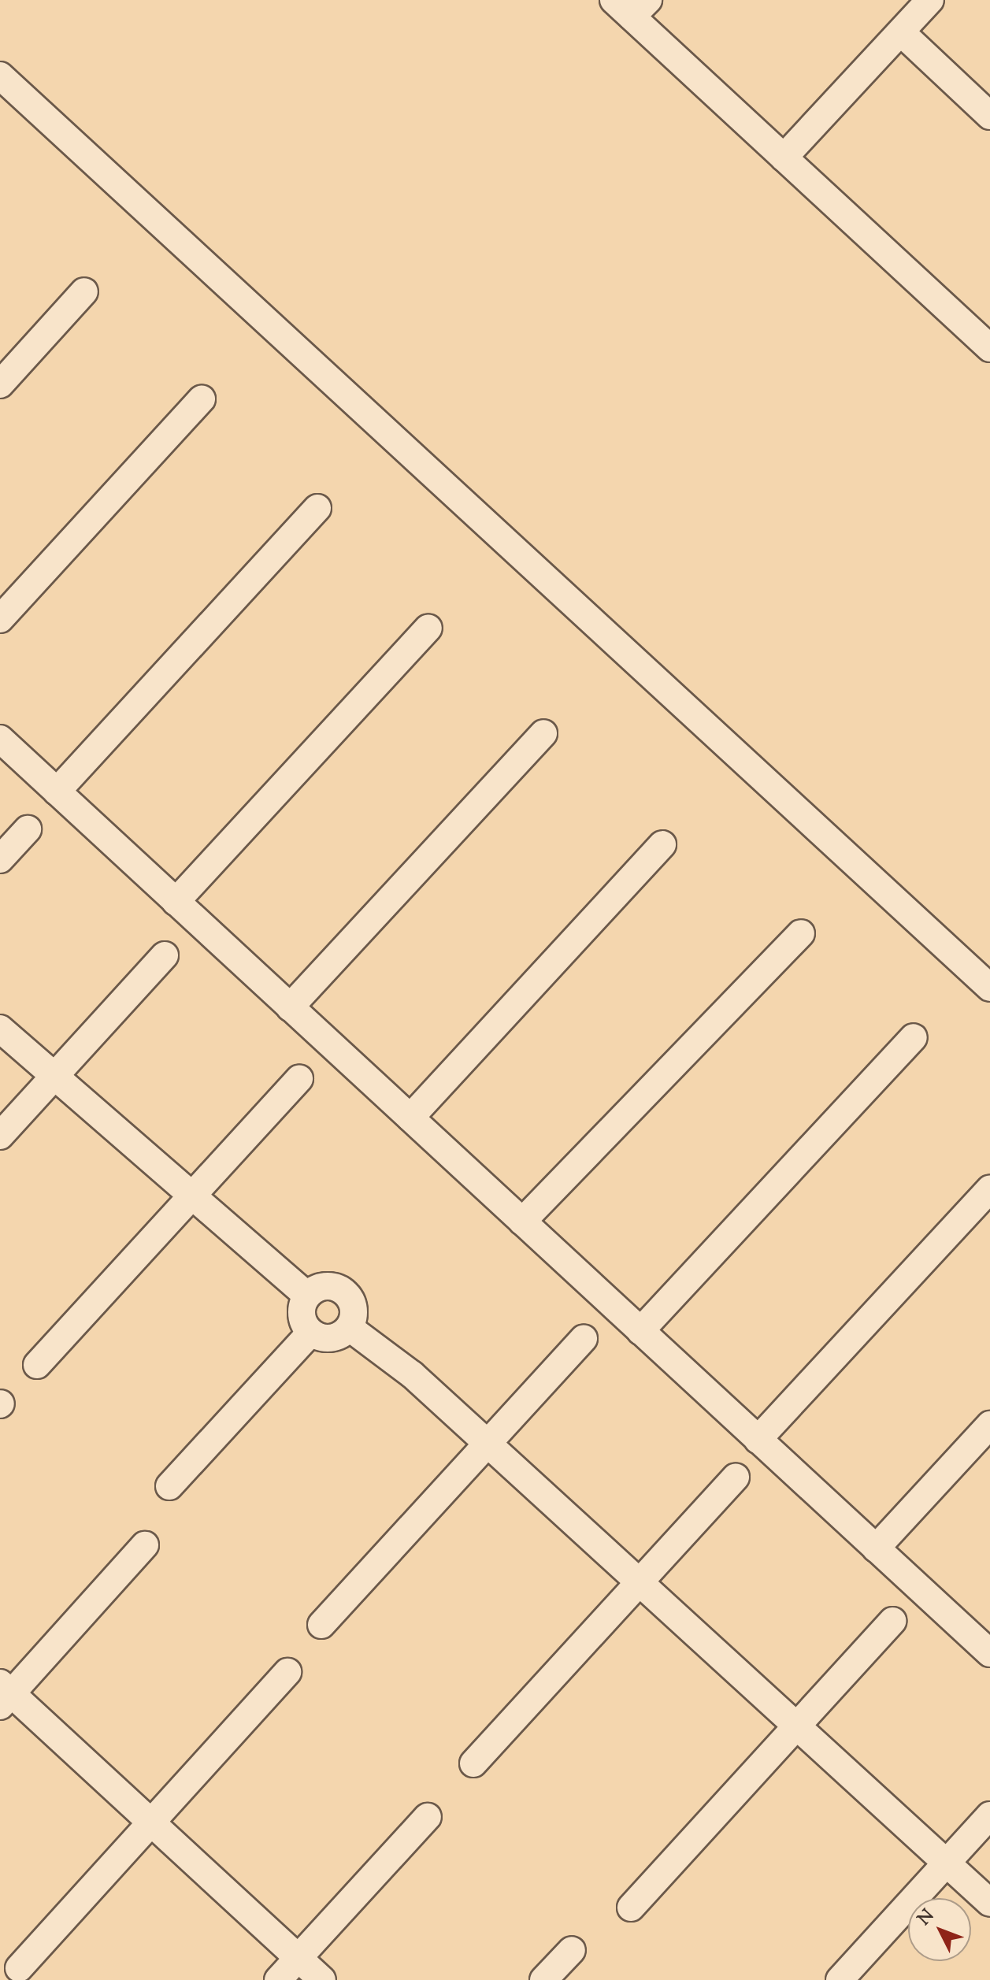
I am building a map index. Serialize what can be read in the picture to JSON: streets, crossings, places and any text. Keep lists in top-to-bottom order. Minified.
{"north":"top left"}
